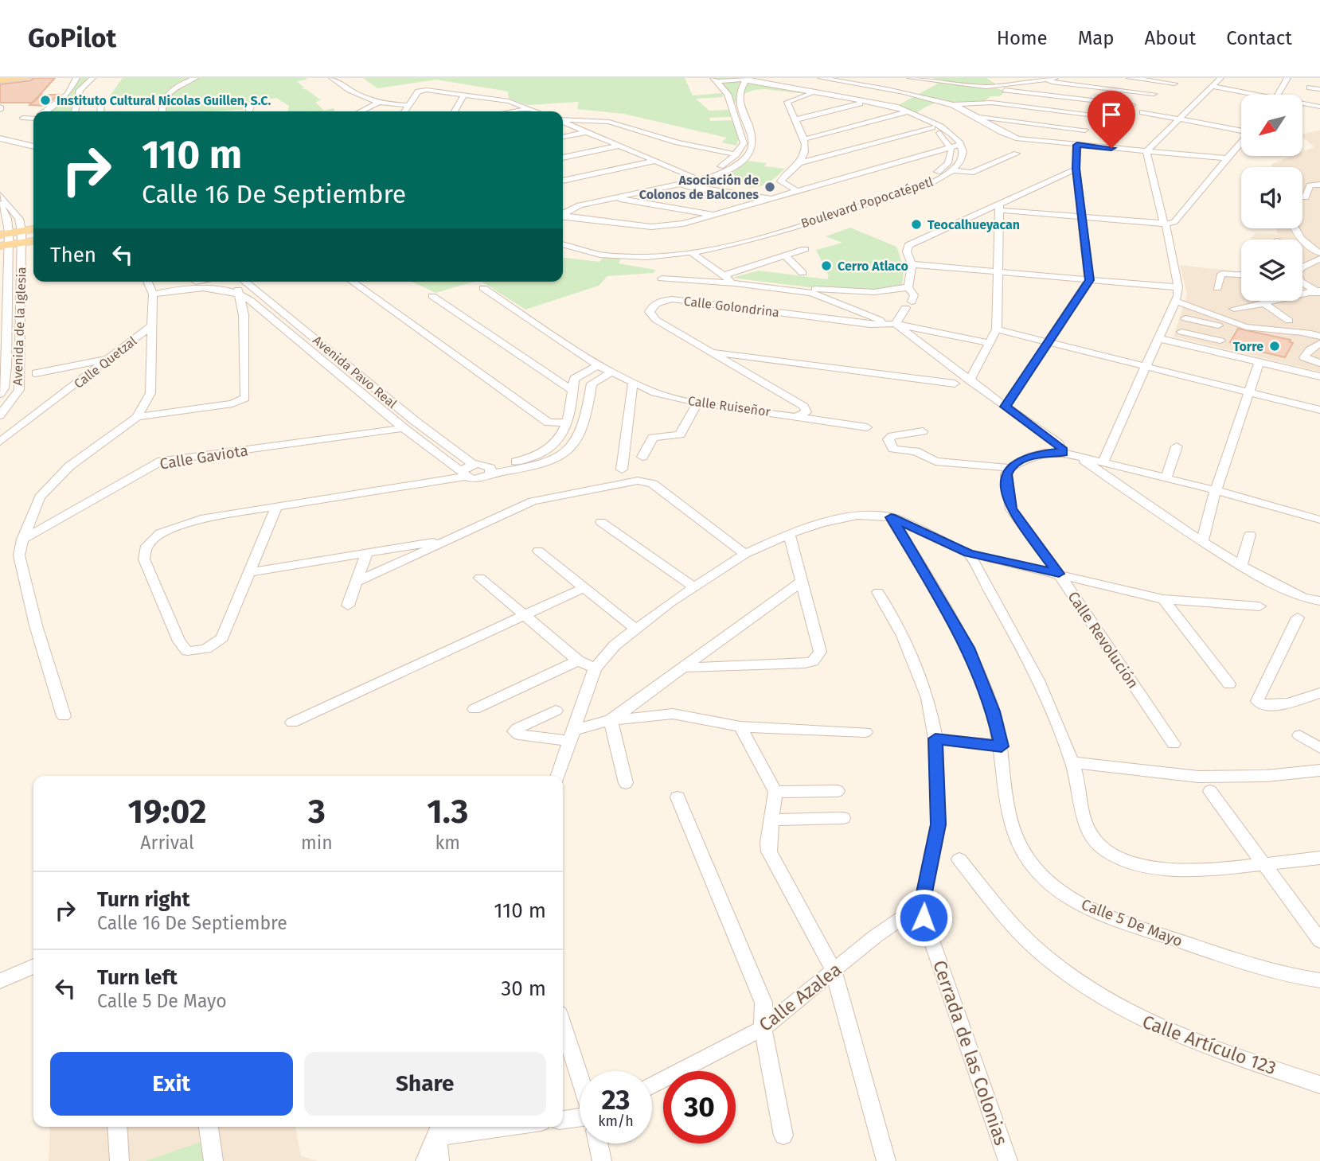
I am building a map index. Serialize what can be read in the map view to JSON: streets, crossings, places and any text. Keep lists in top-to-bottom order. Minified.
{"streets":{"street":["Boulevard Popocatépetl","Calle Golondrina","Avenida de la Iglesia","Calle Quetzal","Avenida Pavo Real","Calle Ruiseñor","Calle Gaviota","Calle Revolución","Calle 5 De Mayo","Calle Azalea","Calle Artículo 123","Cerrada de las Colonias"]},"crossings":[["Calle Golondrina","Calle Ruiseñor"],["Avenida Pavo Real","Calle Gaviota"],["Calle Azalea","Cerrada de las Colonias"]],"places":["Instituto Cultural Nicolas Guillen, S.C.","Asociación de Colonos de Balcones","Teocalhueyacan","Cerro Atlaco","Torre"],"north":"bottom left","page":{"header":"GoPilot","nav":["Home","Map","About","Contact"],"turn":["110 m","Calle 16 De Septiembre"],"then":"Then","eta":["19:02","Arrival","3","min","1.3","km"],"list":[{"name":"Turn right","note":"Calle 16 De Septiembre","value":"110 m"},{"name":"Turn left","note":"Calle 5 De Mayo","value":"30 m"}],"buttons":["Exit","Share"],"speed":"23 km/h","limit":"30"}}
